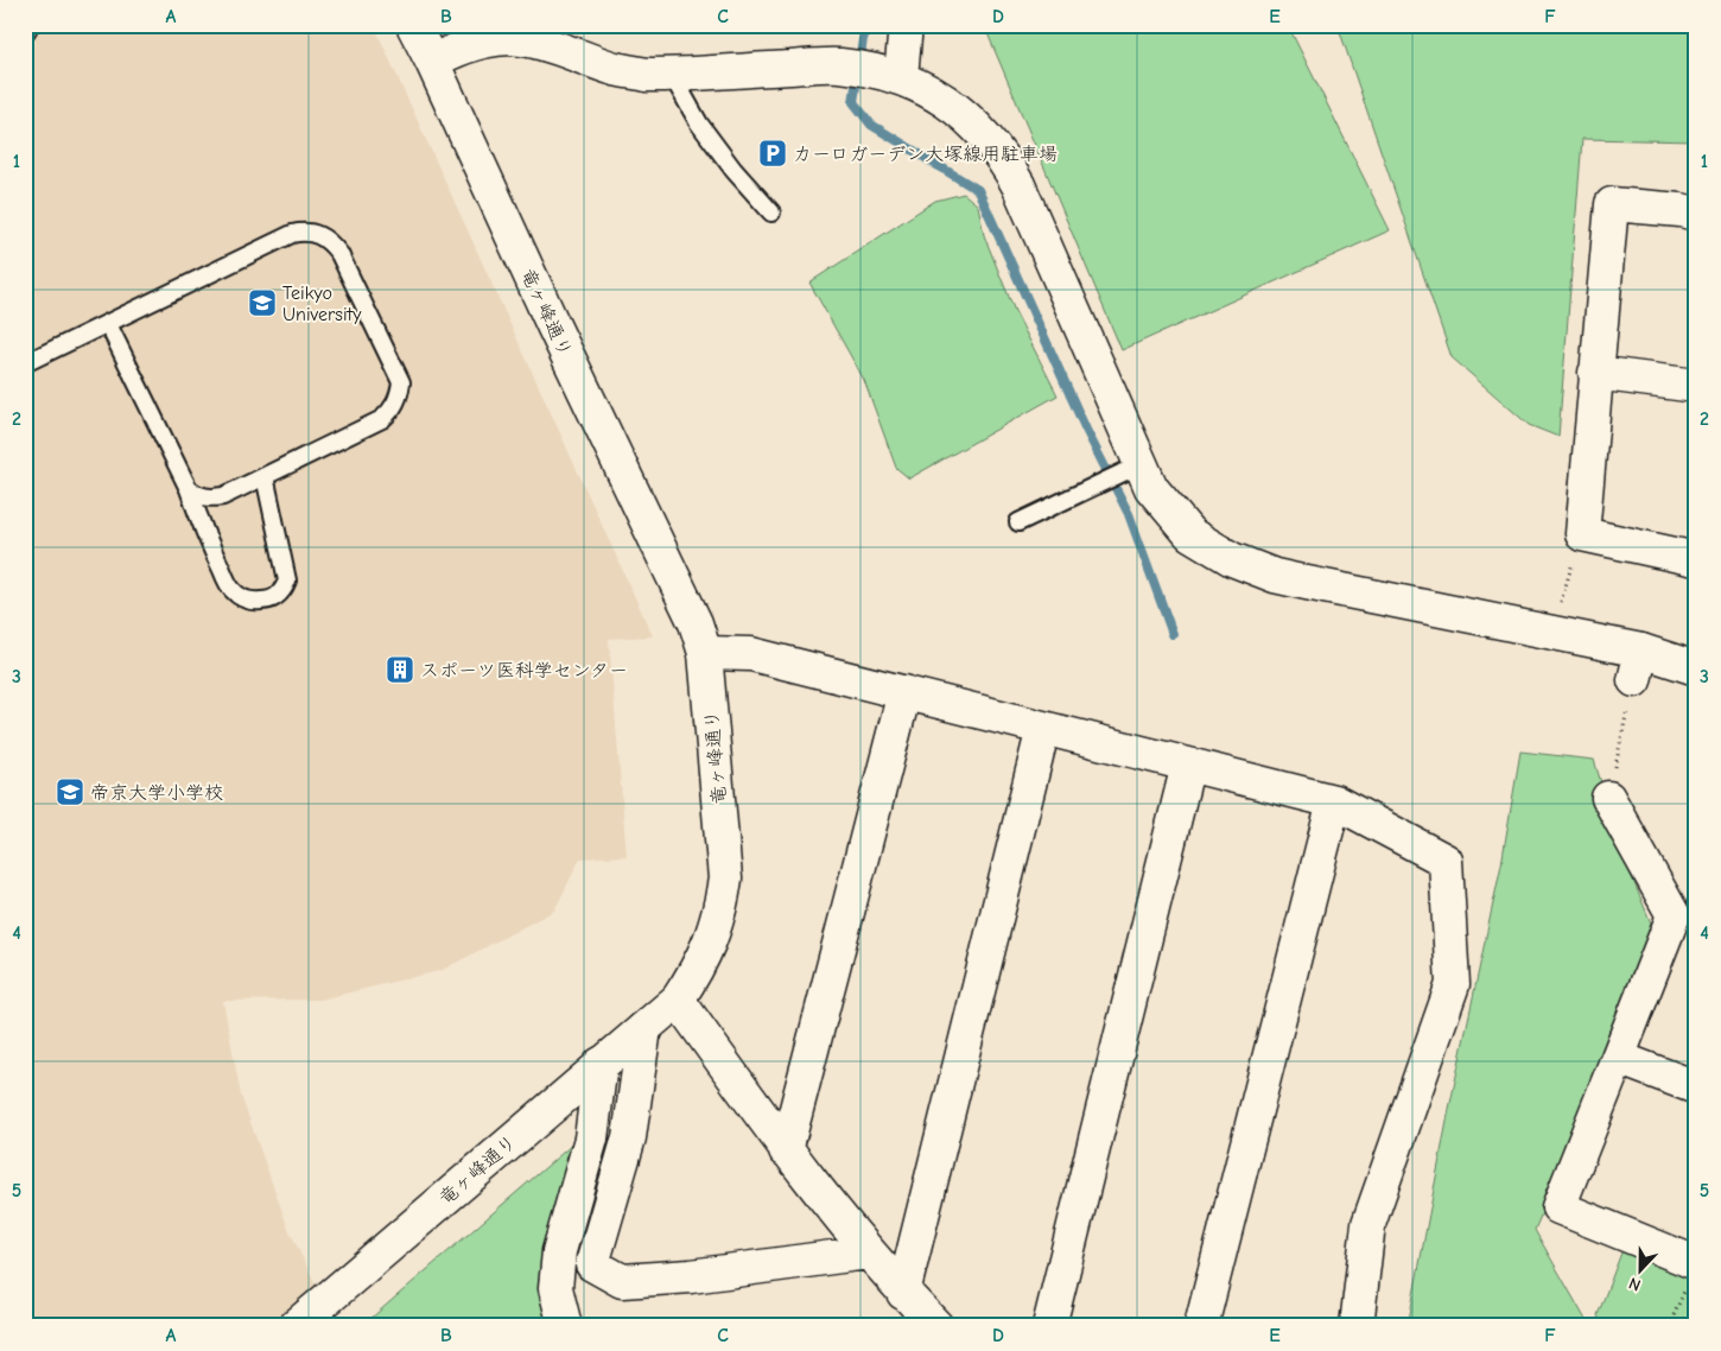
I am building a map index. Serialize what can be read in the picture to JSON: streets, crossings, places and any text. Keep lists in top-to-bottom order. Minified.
{"streets":{"street":["竜ヶ峰通り"]},"places":{"parking":["カーロガーデン大塚線用駐車場"],"school or university":["Teikyo University","帝京大学小学校"],"building":["スポーツ医科学センター"]},"north":"bottom","grid":{"columns":["A","B","C","D","E","F"],"rows":["1","2","3","4","5"]}}
